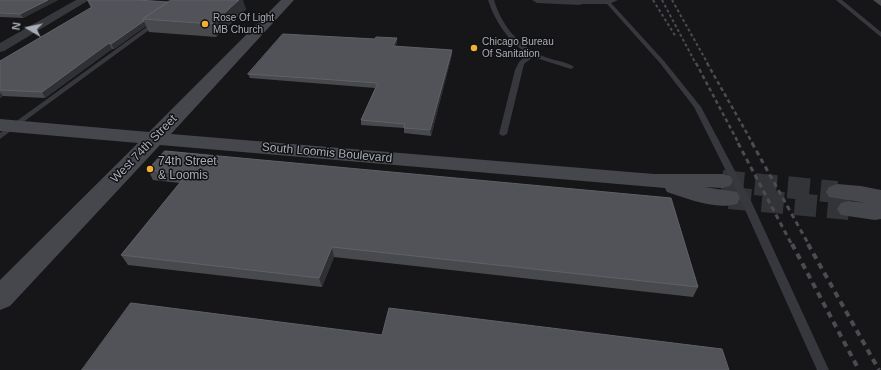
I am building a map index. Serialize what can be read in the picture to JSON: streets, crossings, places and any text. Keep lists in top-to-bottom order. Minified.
{"streets":{"street":["West 74th Street","South Loomis Boulevard"]},"crossings":[["West 74th Street","South Loomis Boulevard"]],"places":["Rose Of Light MB Church","Chicago Bureau Of Sanitation","74th Street & Loomis"],"north":"left"}
